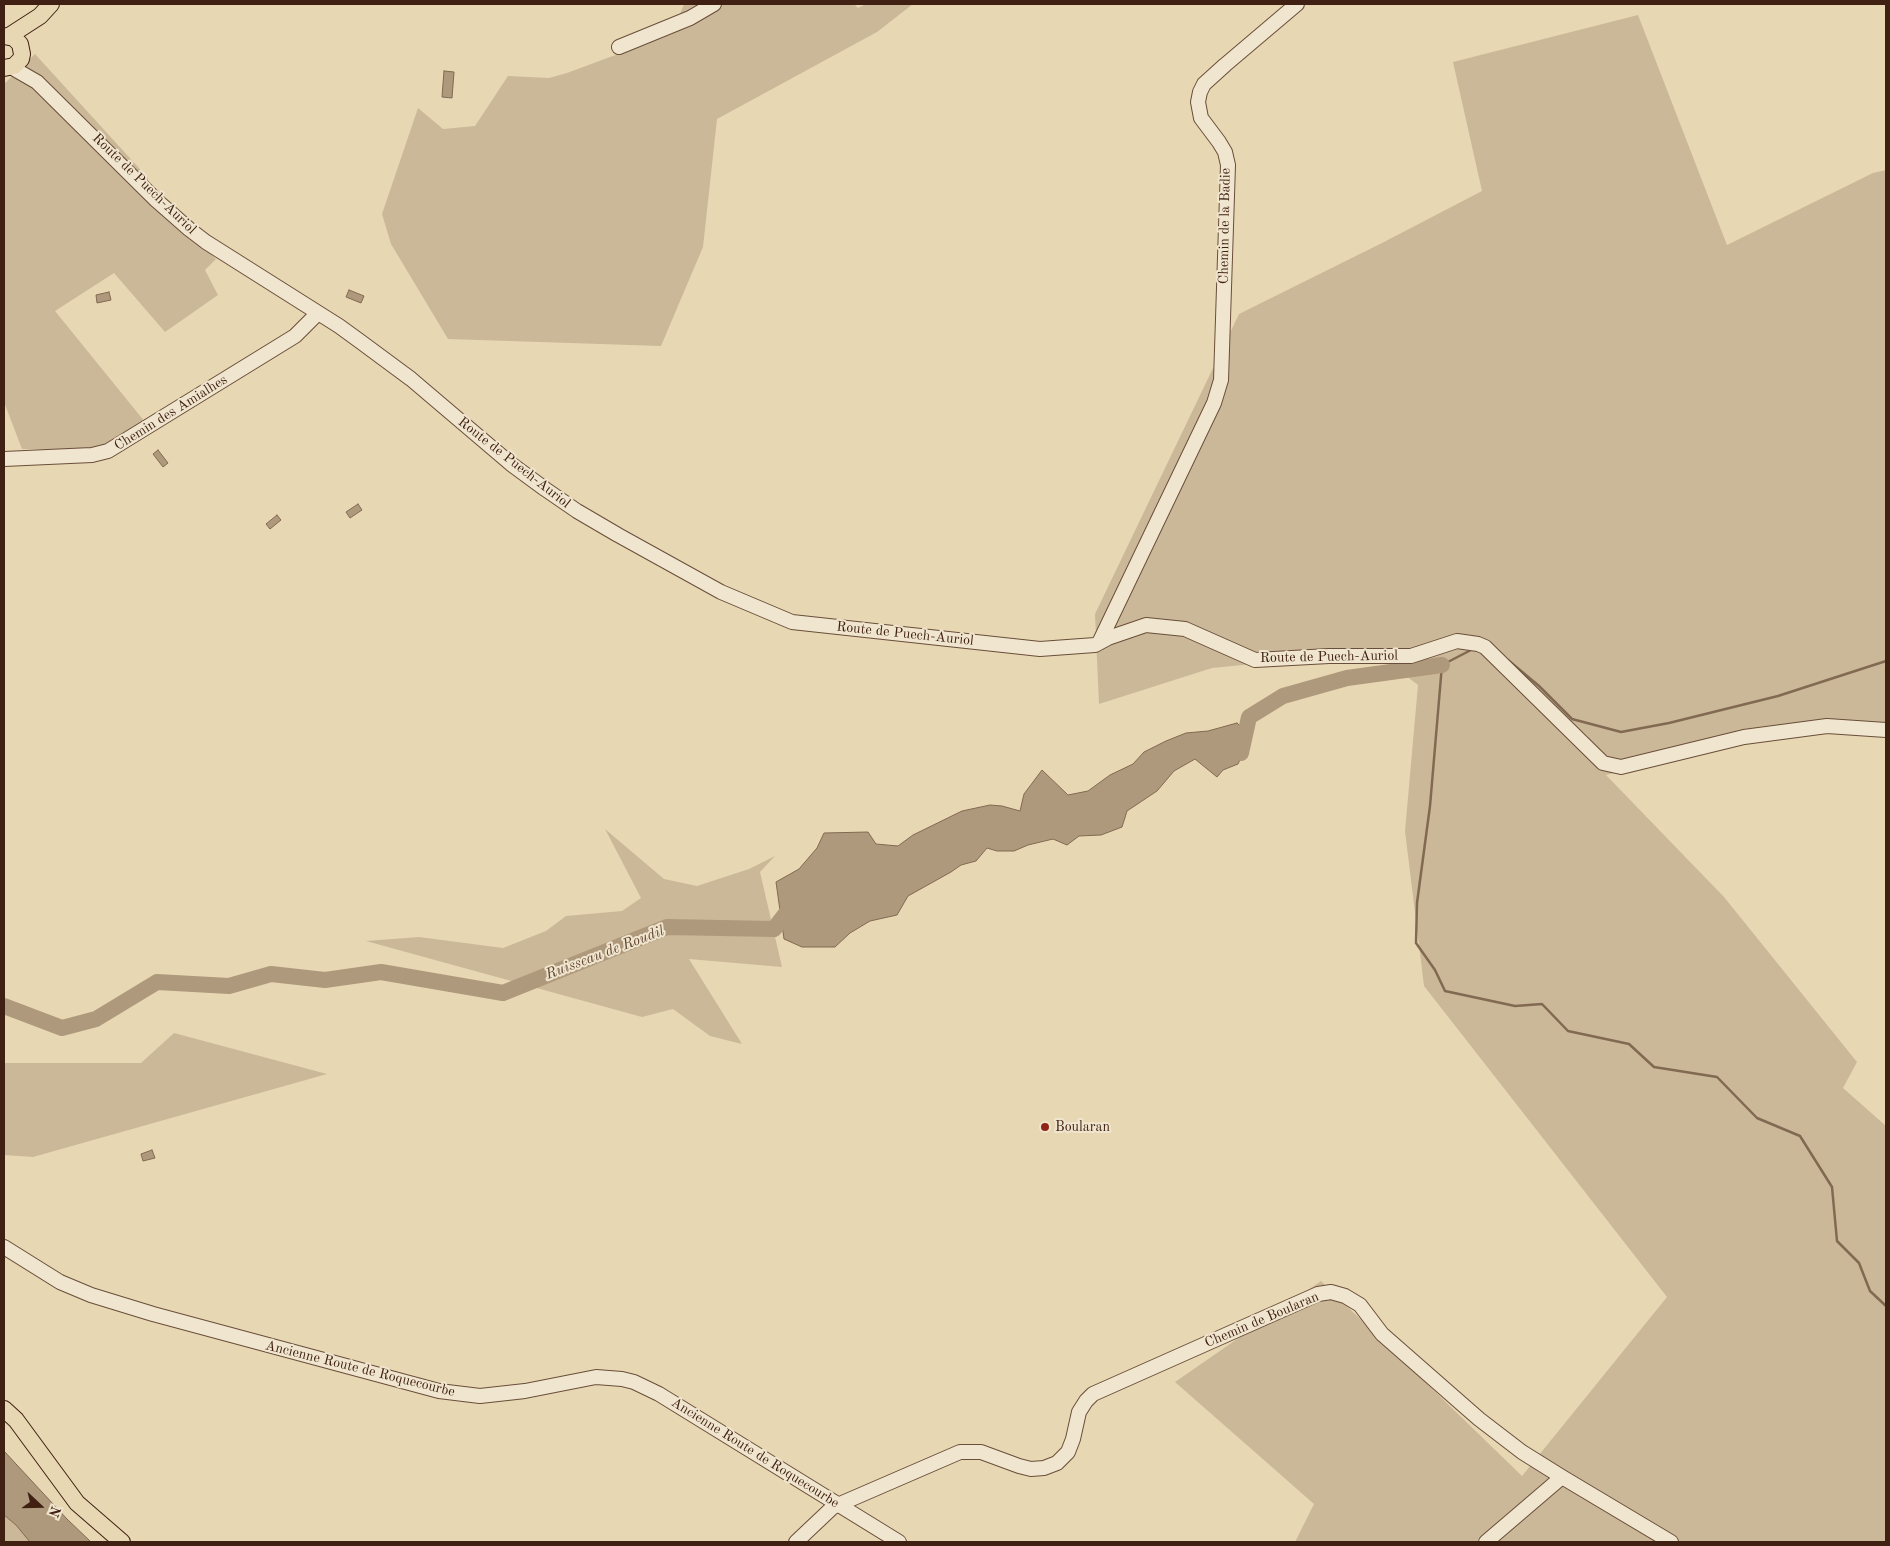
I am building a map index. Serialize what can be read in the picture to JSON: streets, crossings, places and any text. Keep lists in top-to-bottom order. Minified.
{"streets":{"street":["Route de Puech-Auriol","Chemin de la Badie","Chemin des Amialhes","Chemin de Boularan","Ancienne Route de Roquecourbe"]},"crossings":[["Route de Puech-Auriol","Chemin de la Badie"],["Route de Puech-Auriol","Chemin des Amialhes"],["Chemin de Boularan","Ancienne Route de Roquecourbe"]],"water":["Ruisseau de Roudil"],"places":["Boularan"],"north":"right"}
